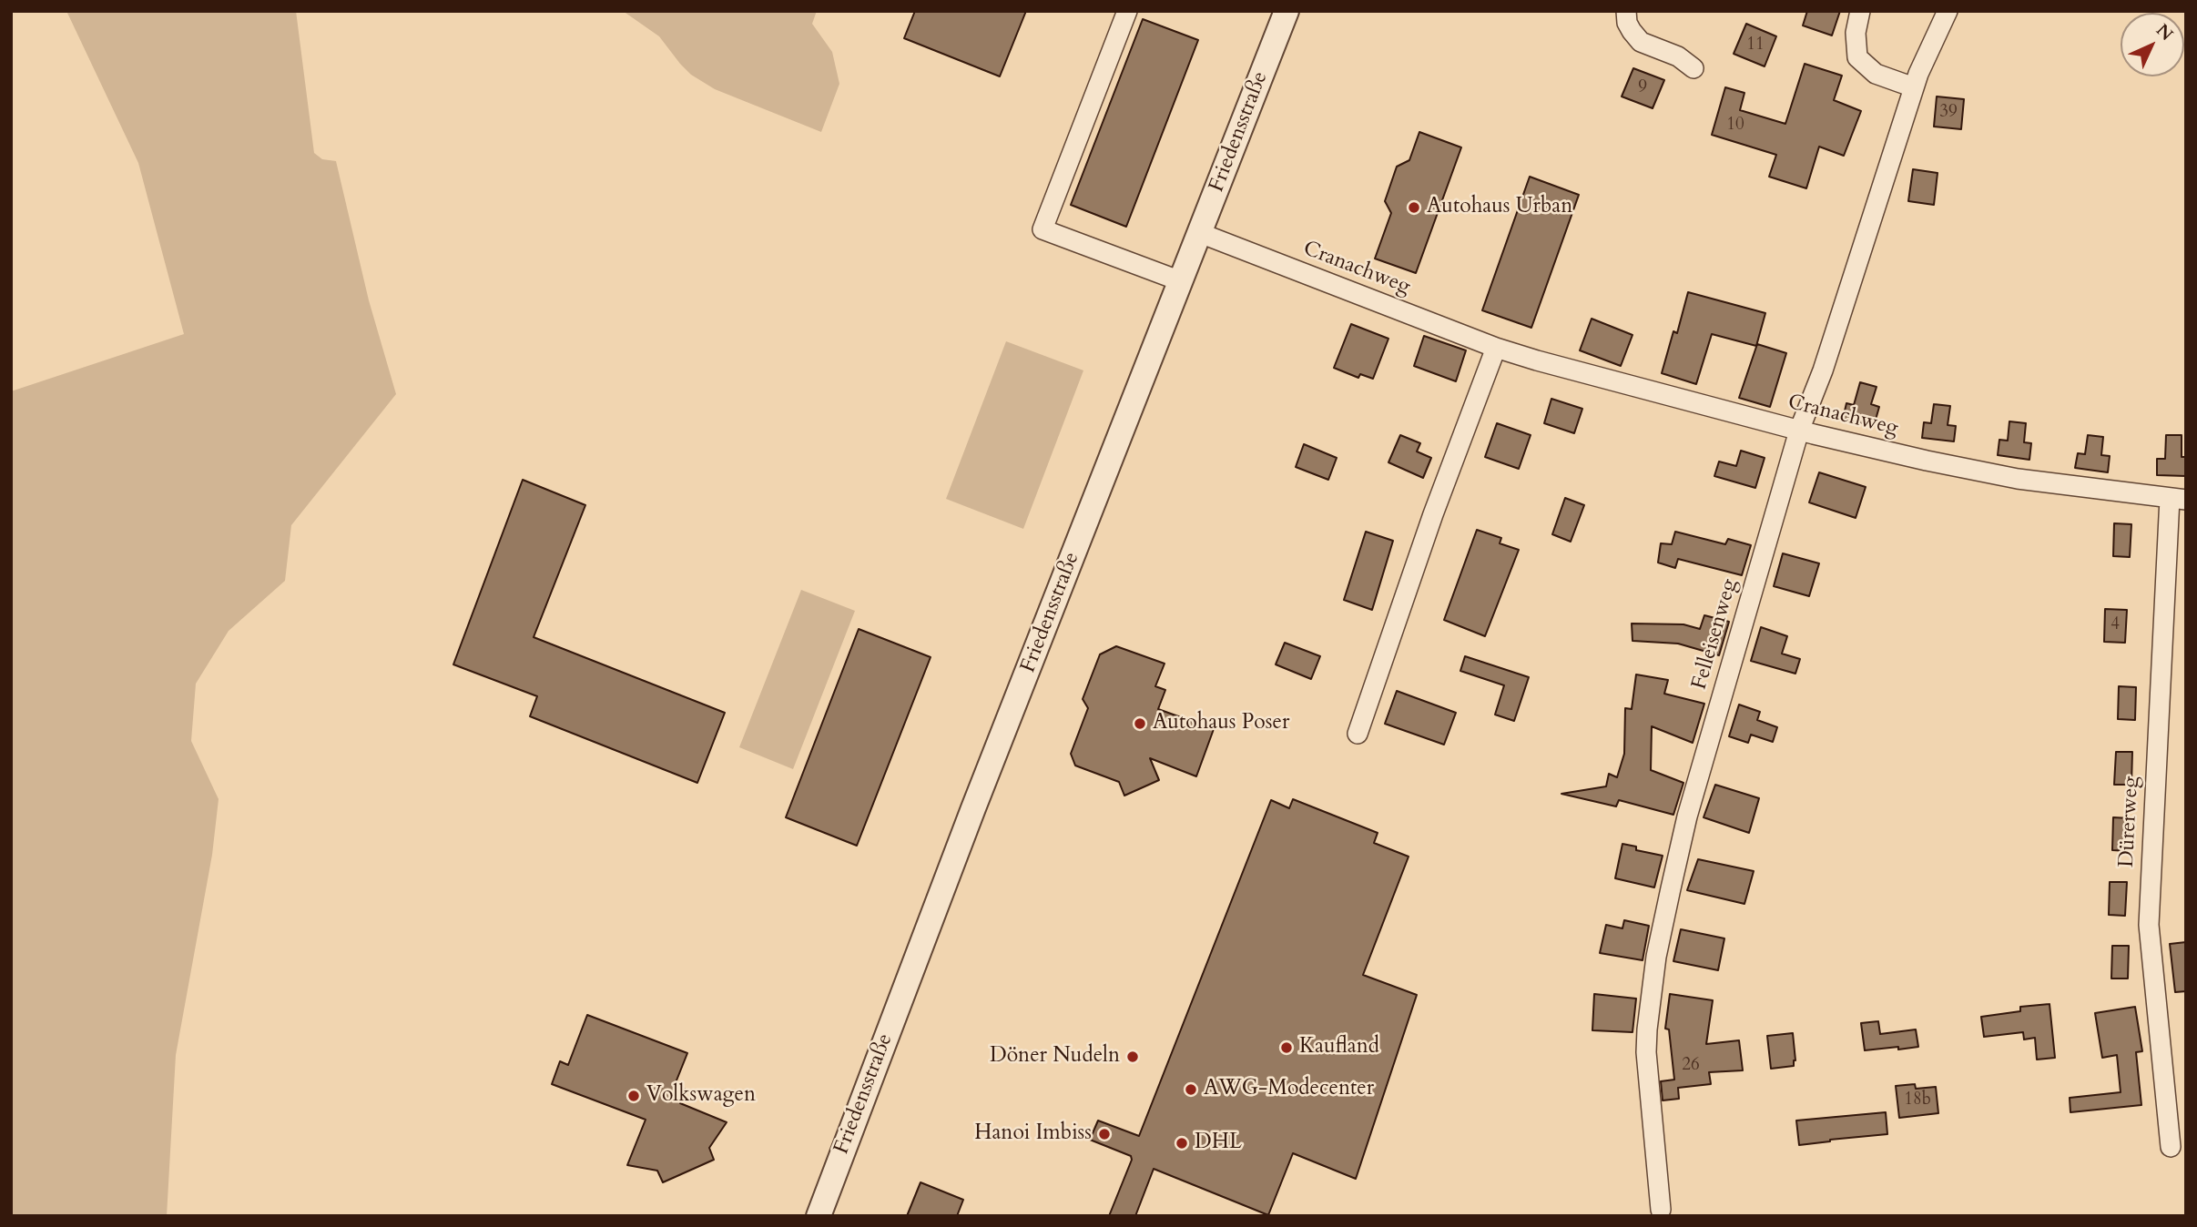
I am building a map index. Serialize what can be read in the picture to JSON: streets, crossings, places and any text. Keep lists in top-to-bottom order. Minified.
{"streets":{"street":["Friedensstraße","Cranachweg","Felleisenweg","Dürerweg"]},"crossings":[["Friedensstraße","Cranachweg"],["Cranachweg","Felleisenweg"],["Cranachweg","Dürerweg"]],"places":["Autohaus Urban","Autohaus Poser","Kaufland","Döner Nudeln","AWG-Modecenter","Volkswagen","Hanoi Imbiss","DHL"],"house_numbers":["11","9","39","10","4","26","18b"],"north":"top right"}
